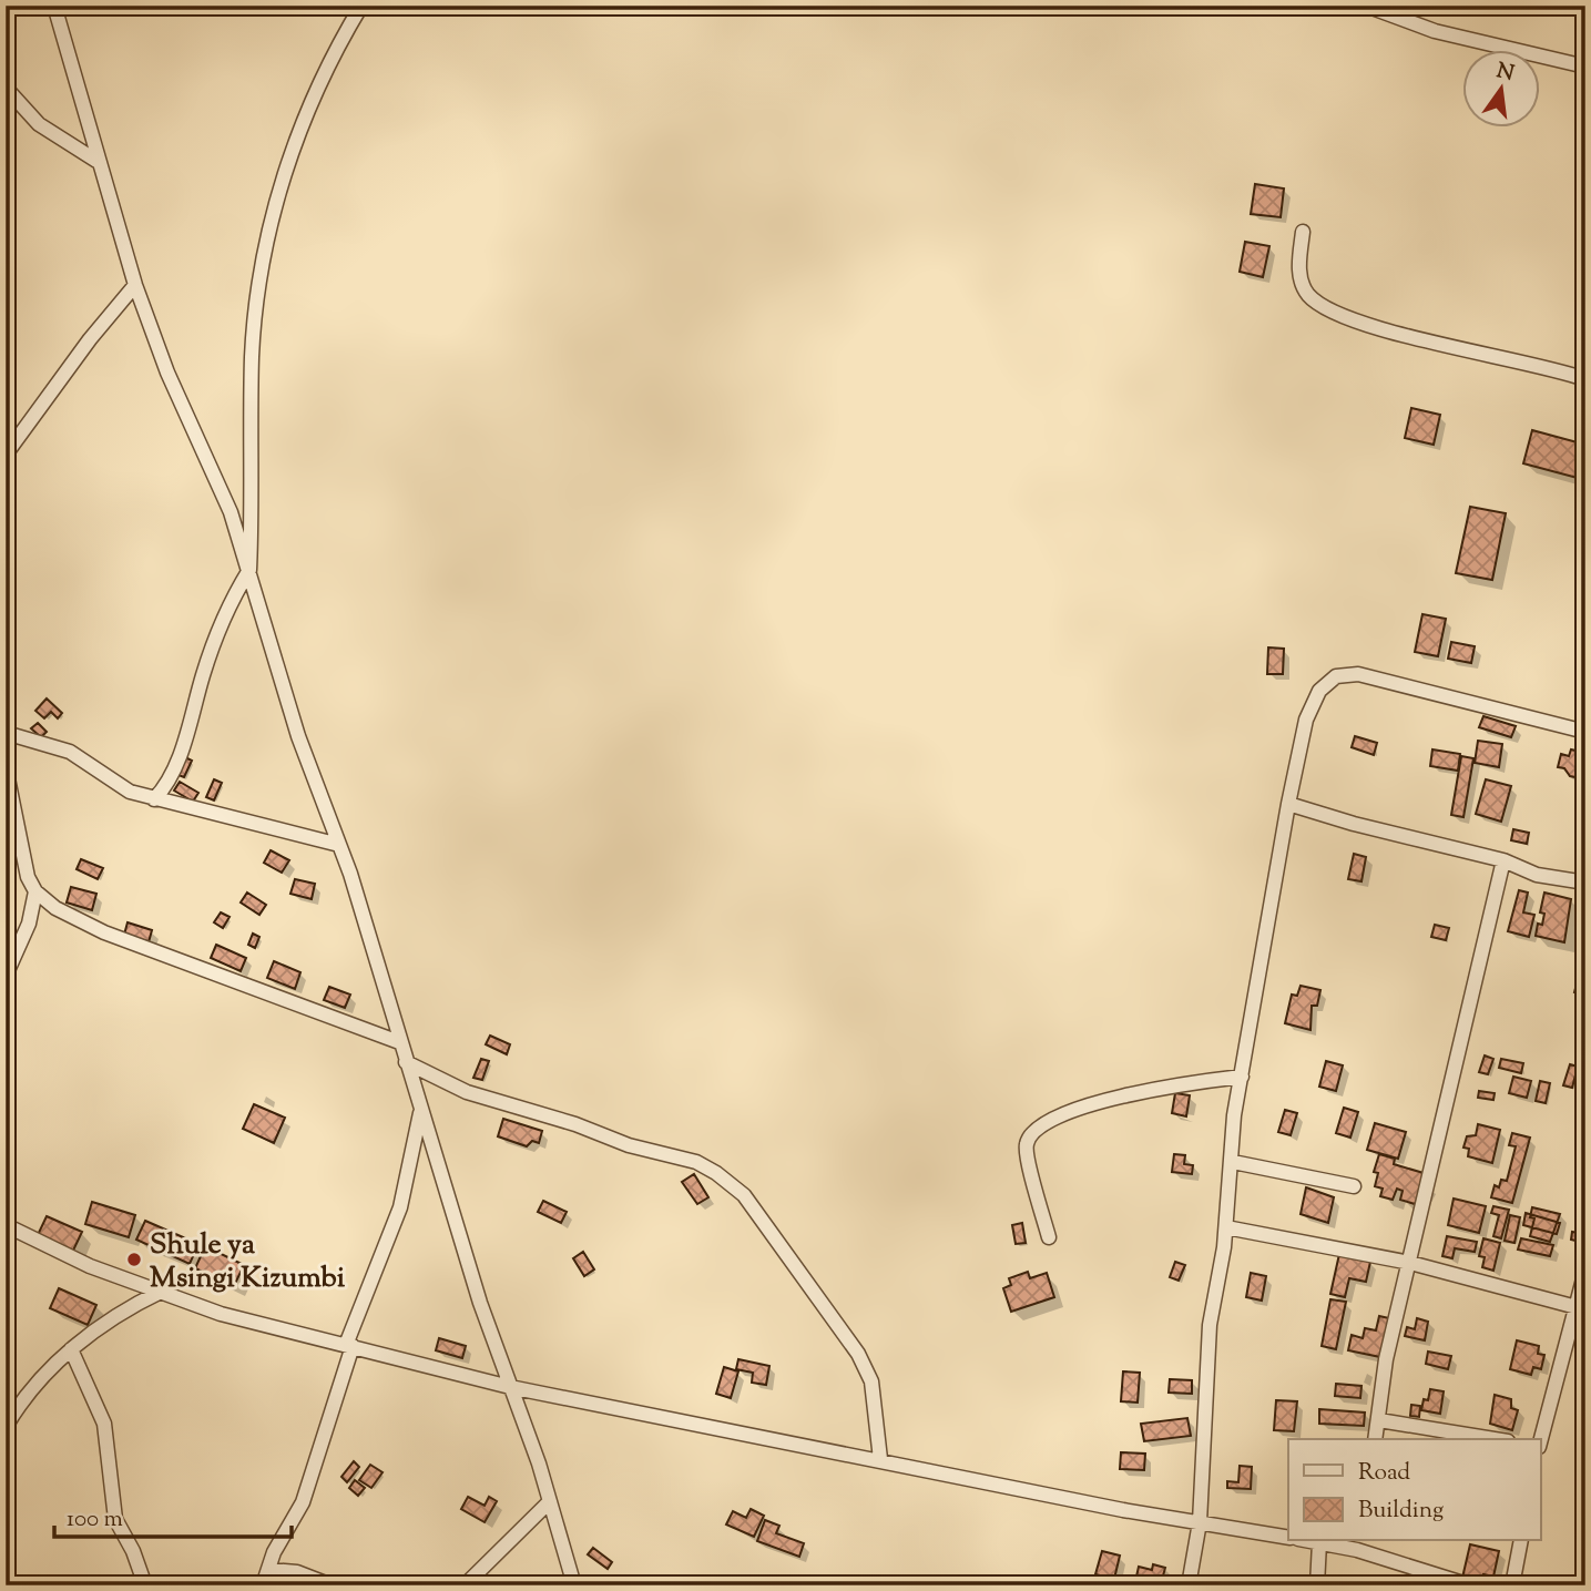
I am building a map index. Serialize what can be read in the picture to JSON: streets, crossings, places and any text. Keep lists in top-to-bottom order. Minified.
{"places":["Shule ya Msingi Kizumbi"],"legend":["Road","Building"],"scale_bar":"100 m","north":"top"}
